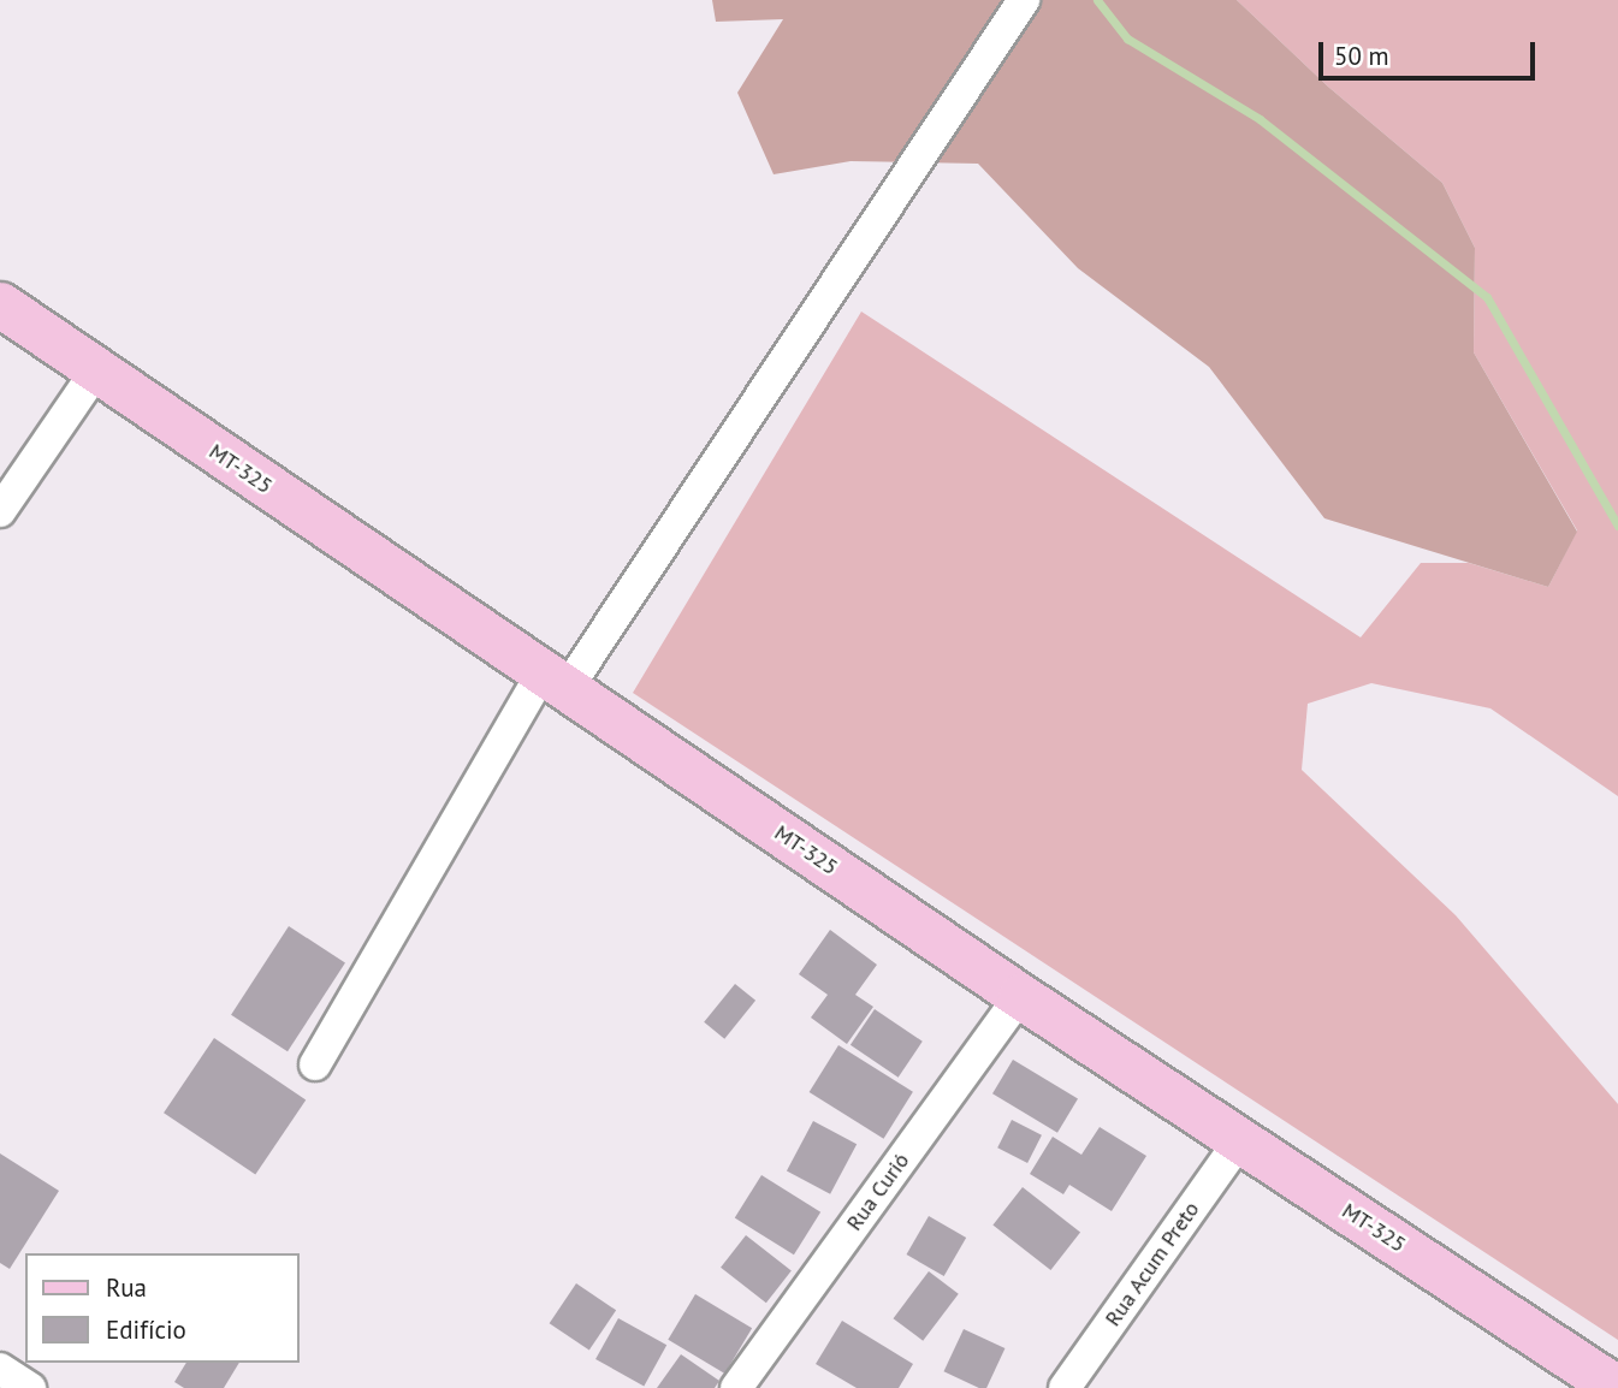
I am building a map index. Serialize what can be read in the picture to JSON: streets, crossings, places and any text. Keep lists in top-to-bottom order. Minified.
{"streets":{"main road":["MT-325"],"street":["Rua Curió","Rua Acum Preto"]},"crossings":[["MT-325","Rua Curió"],["MT-325","Rua Acum Preto"]],"legend":["Rua","Edifício"],"scale_bar":"50 m"}
